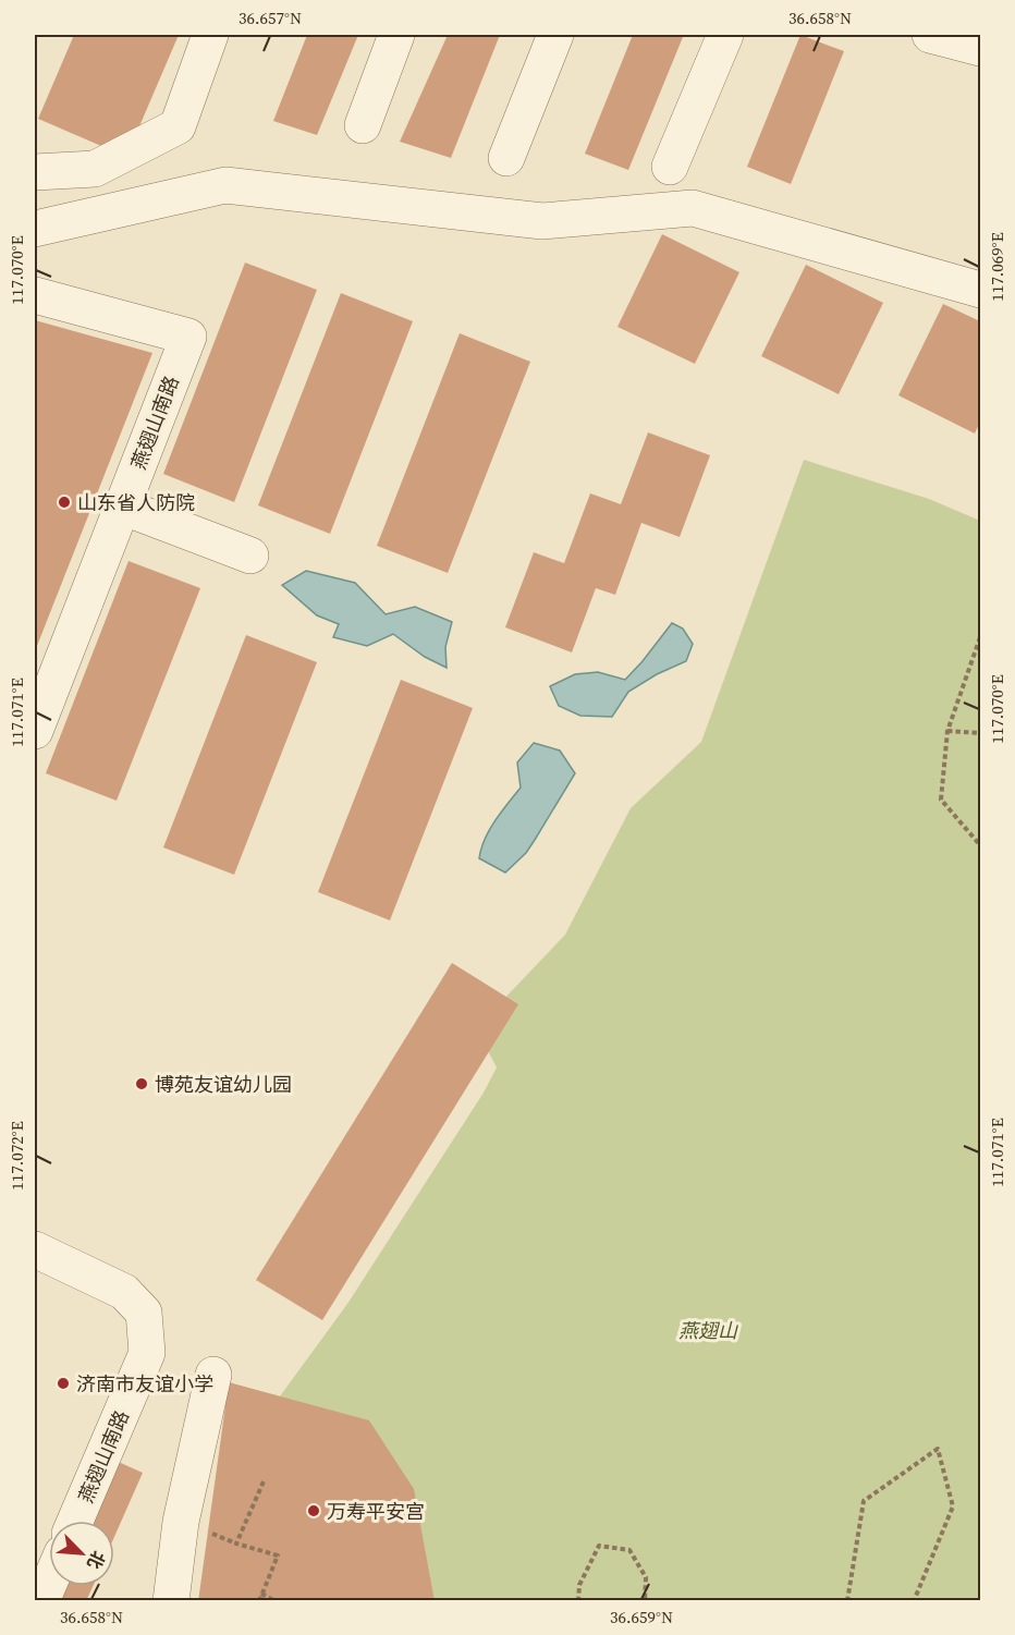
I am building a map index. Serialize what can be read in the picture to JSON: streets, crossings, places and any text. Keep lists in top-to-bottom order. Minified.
{"streets":{"street":["燕翅山南路"]},"parks":["燕翅山"],"places":["山东省人防院","博苑友谊幼儿园","济南市友谊小学","万寿平安宫"],"north":"bottom right","coordinates":["36.657°N","36.658°N","117.069°E","117.070°E","117.071°E","117.072°E","36.659°N"]}
